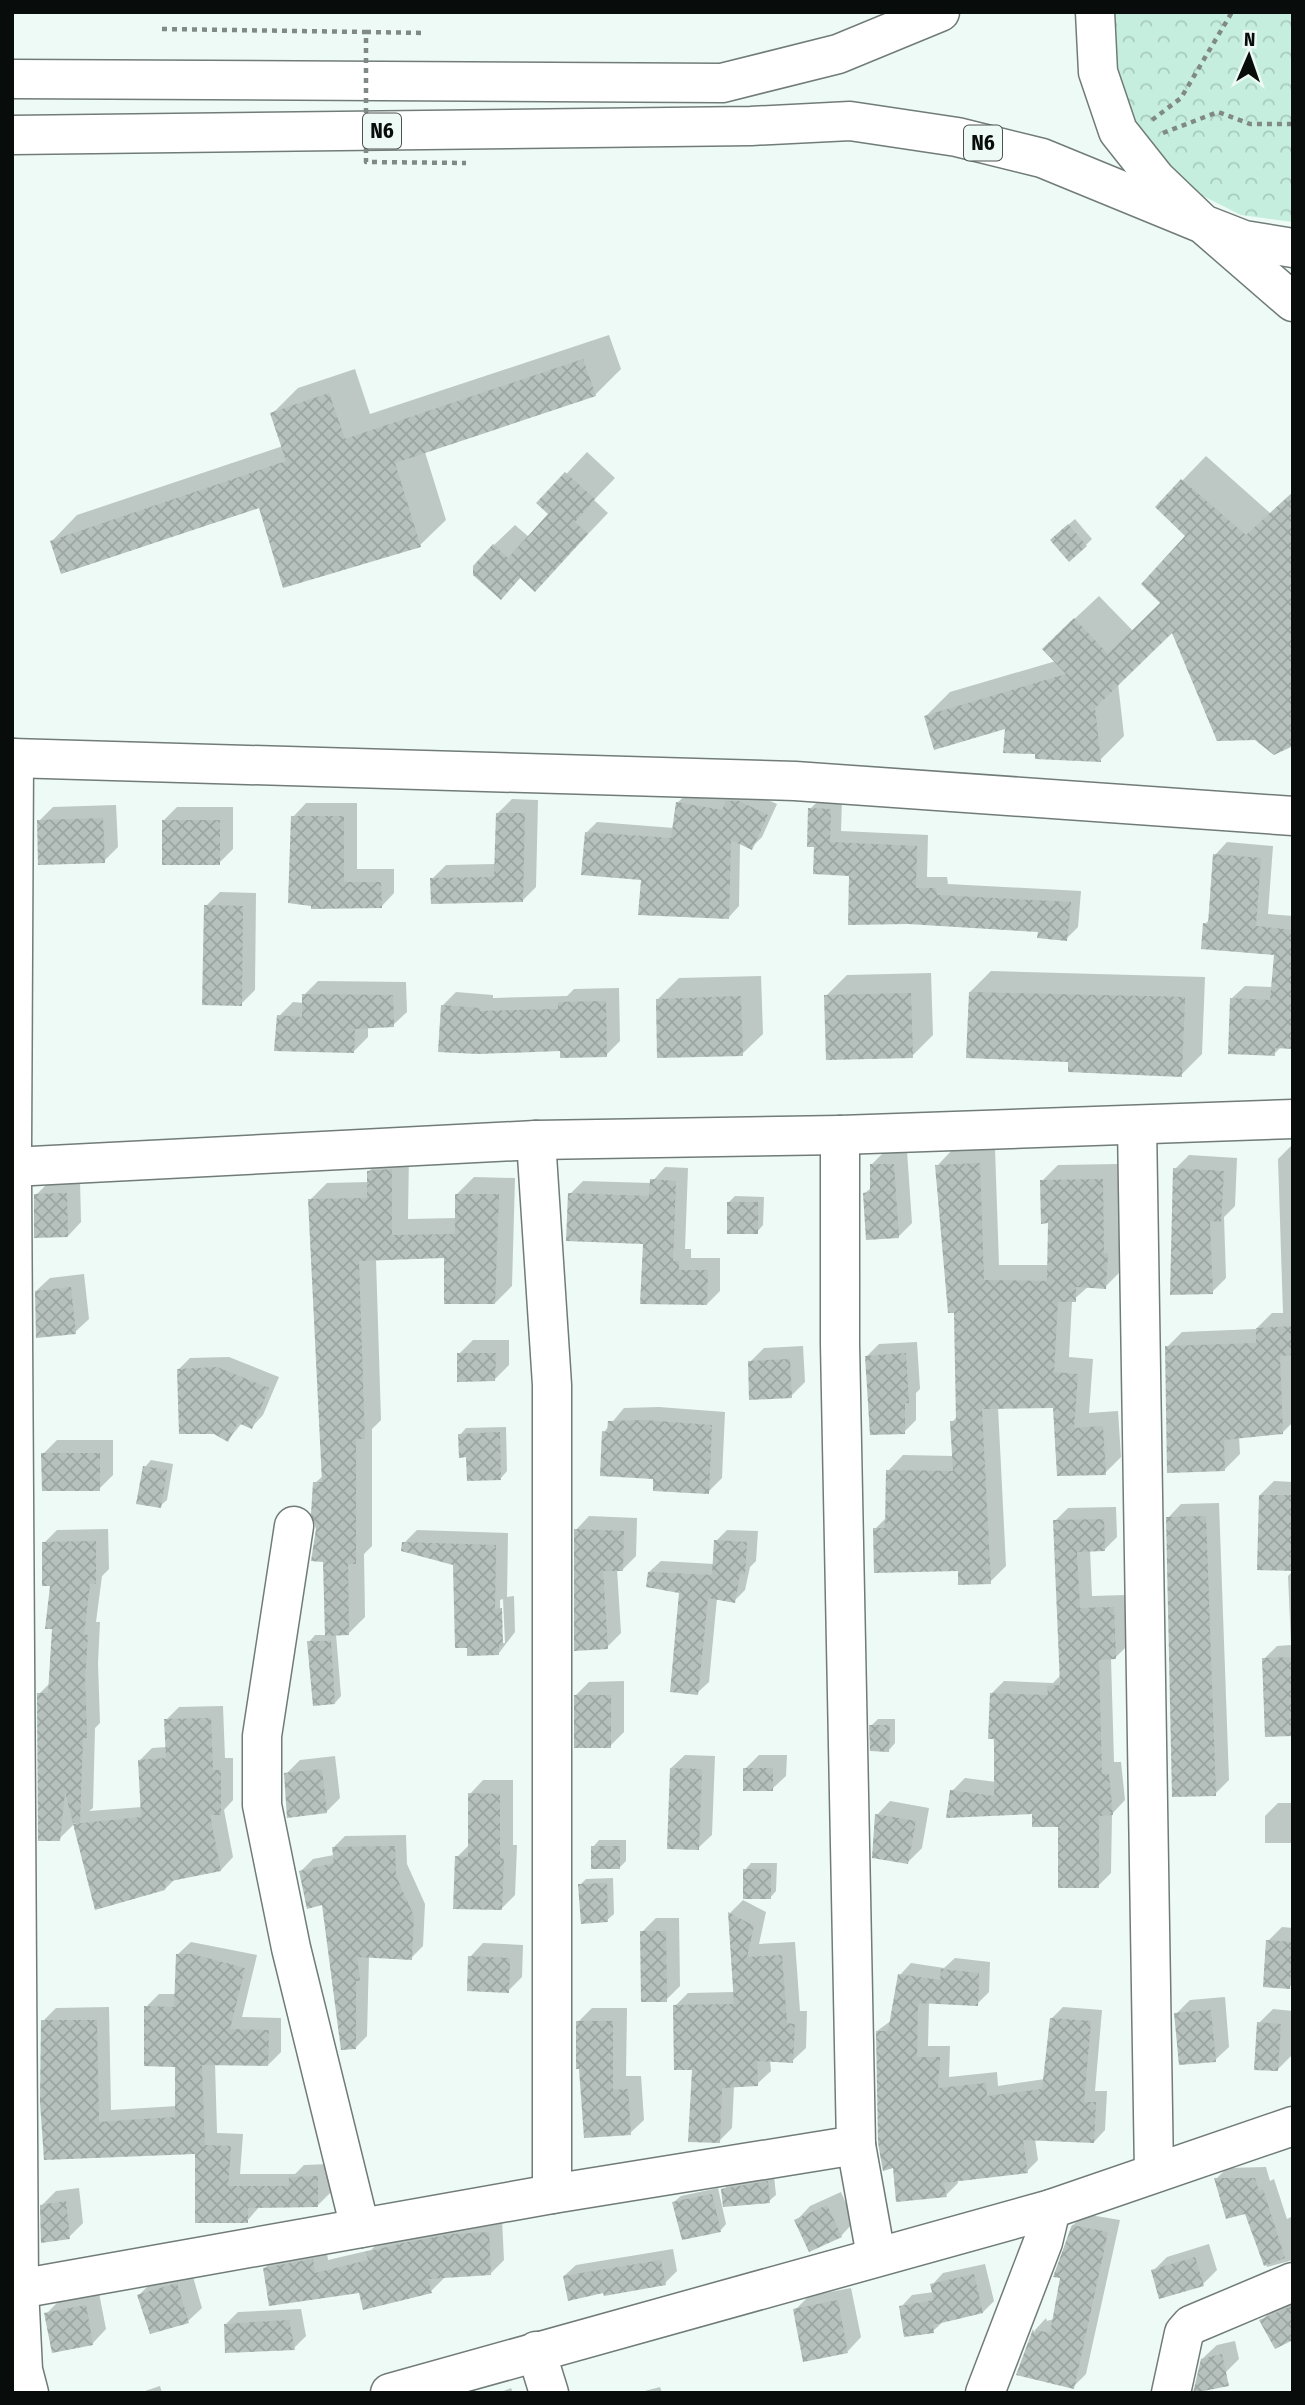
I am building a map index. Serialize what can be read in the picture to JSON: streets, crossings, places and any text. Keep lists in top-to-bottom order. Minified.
{"streets":{"main road":["N6"]},"north":"top"}
